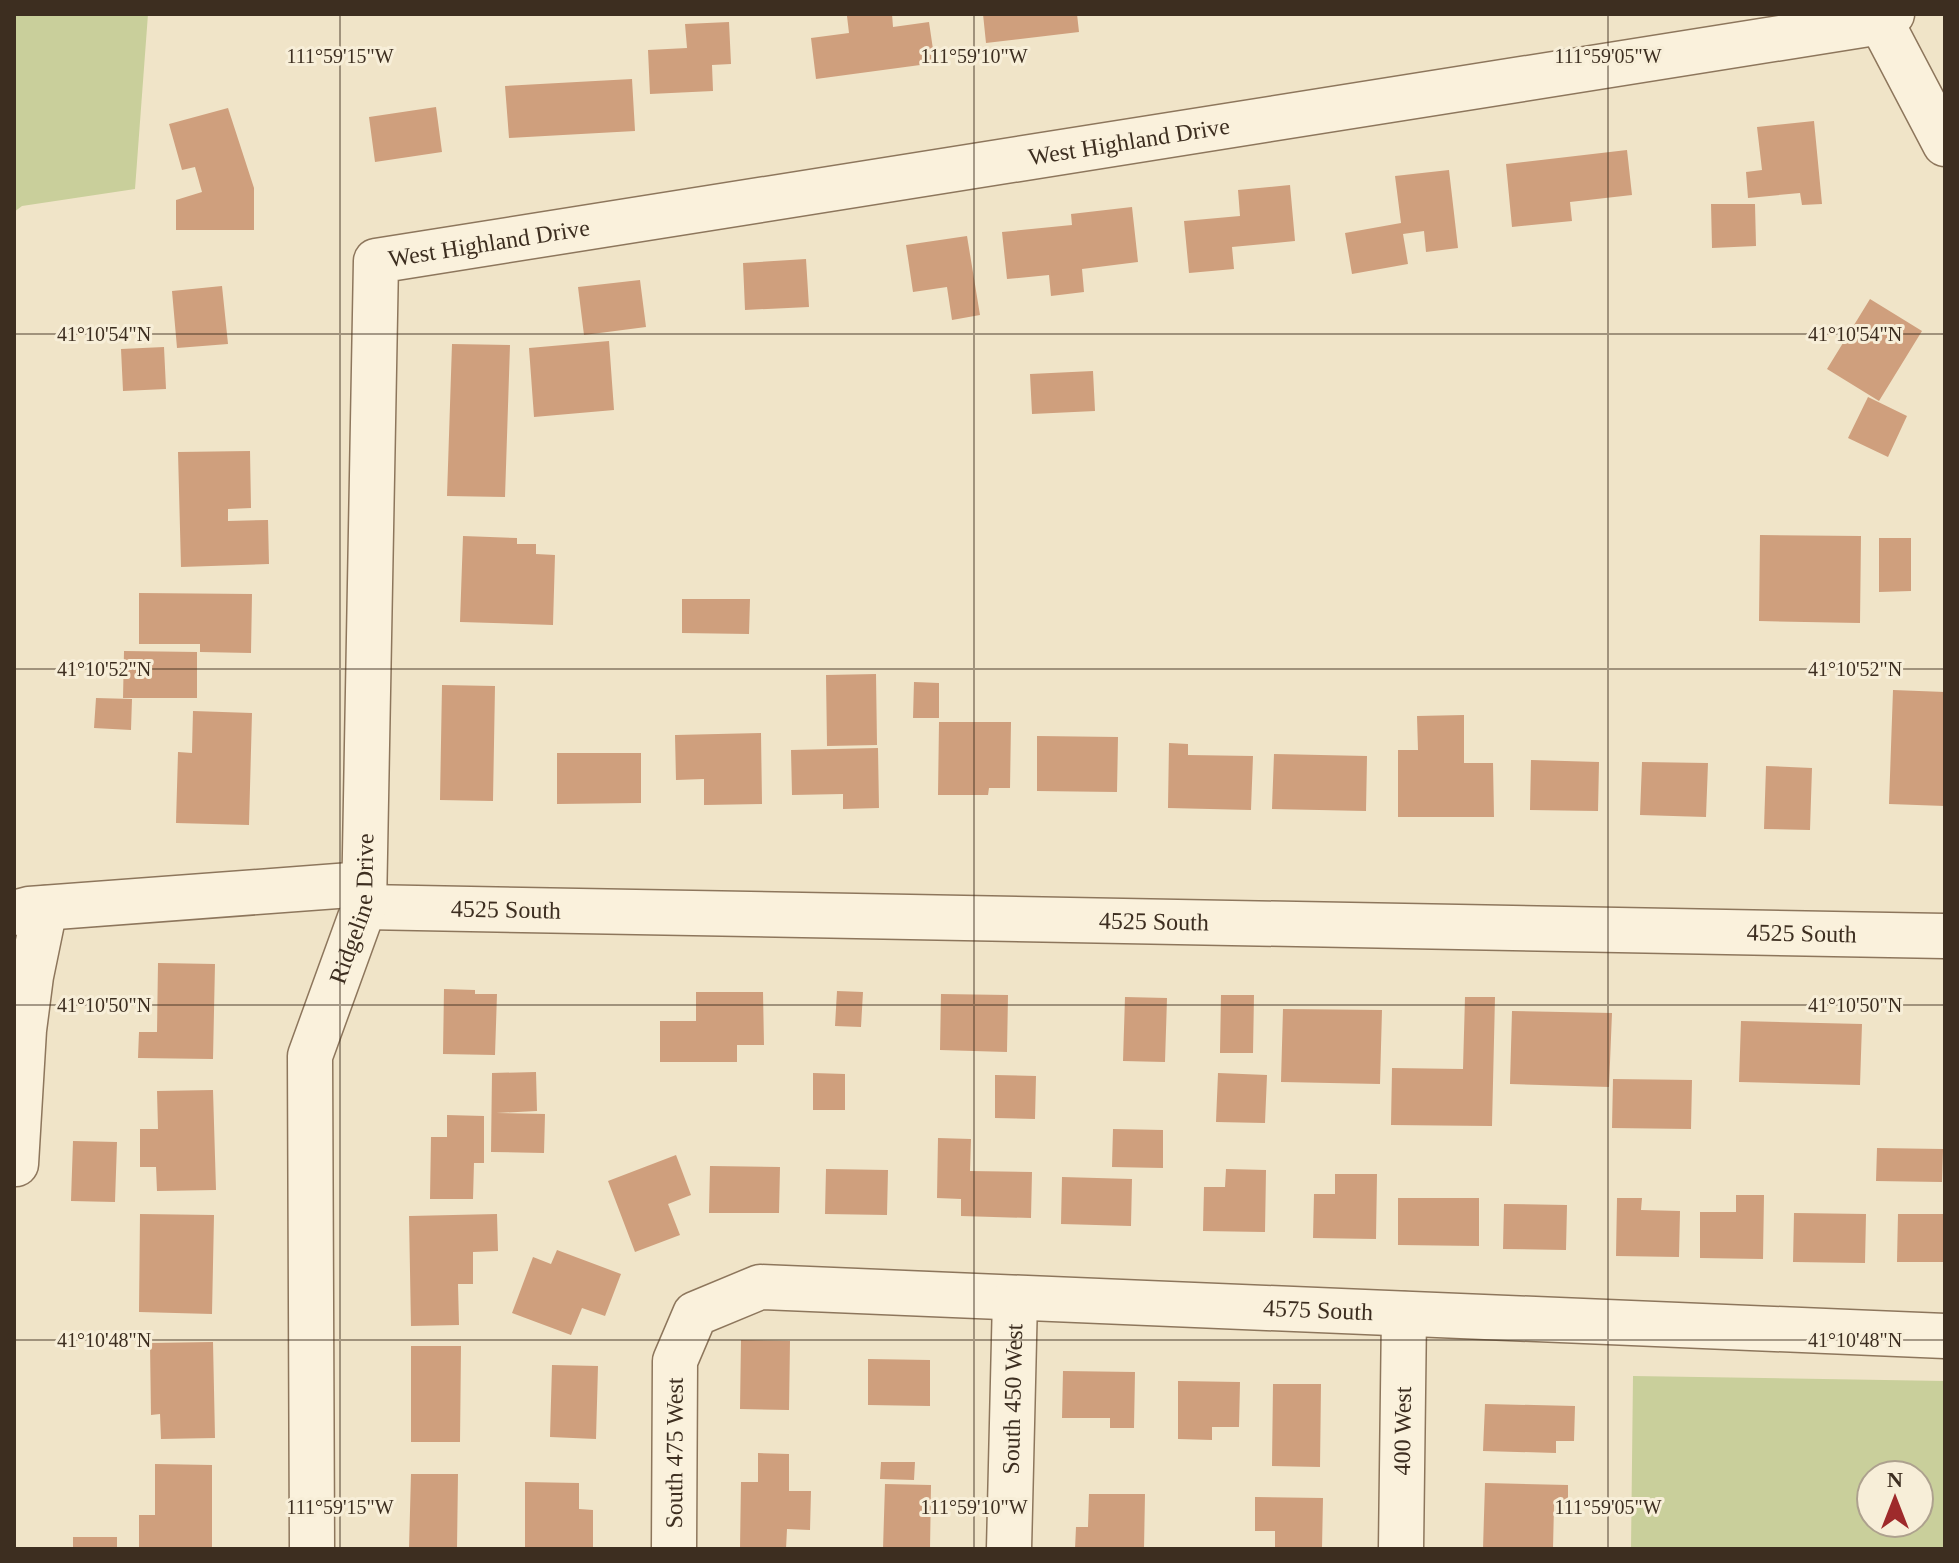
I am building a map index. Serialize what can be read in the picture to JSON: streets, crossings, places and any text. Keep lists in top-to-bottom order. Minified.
{"streets":{"street":["West Highland Drive","Ridgeline Drive","4525 South","4575 South","South 450 West","400 West","South 475 West"]},"crossings":[["West Highland Drive","Ridgeline Drive"],["Ridgeline Drive","4525 South"],["4575 South","South 450 West"],["4575 South","400 West"],["4575 South","South 475 West"]],"north":"top","coordinates":["111°59'15\"W","111°59'10\"W","111°59'05\"W","41°10'54\"N","41°10'52\"N","41°10'50\"N","41°10'48\"N"]}
